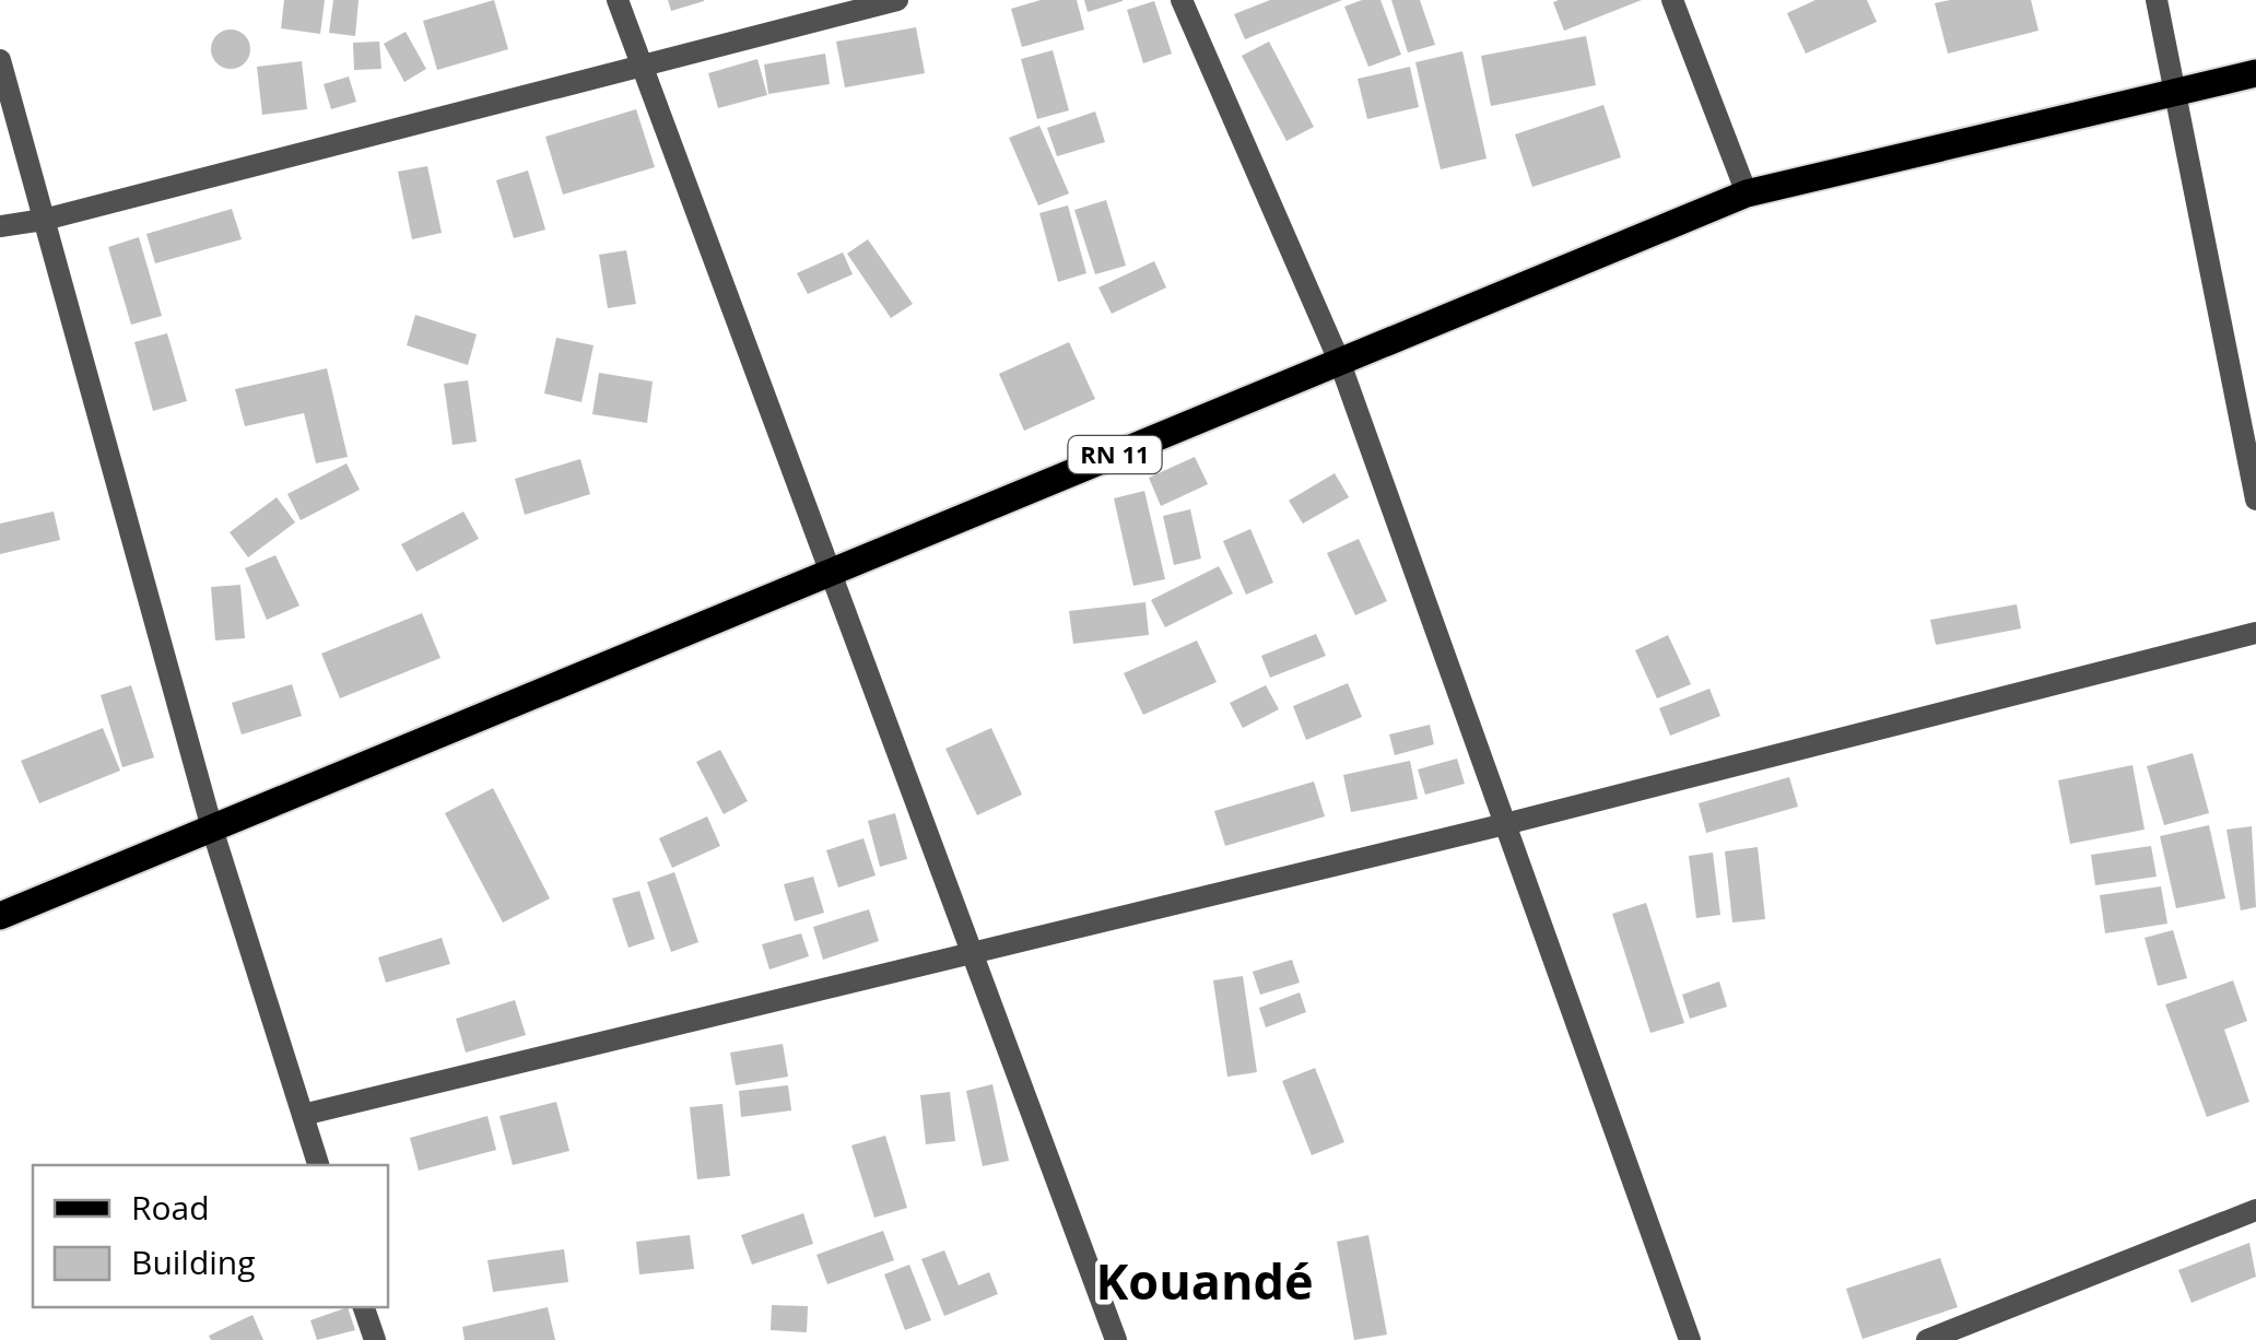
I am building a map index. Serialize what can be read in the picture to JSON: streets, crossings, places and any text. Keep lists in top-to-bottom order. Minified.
{"streets":{"main road":["RN 11"]},"districts":["Kouandé"],"legend":["Road","Building"]}
